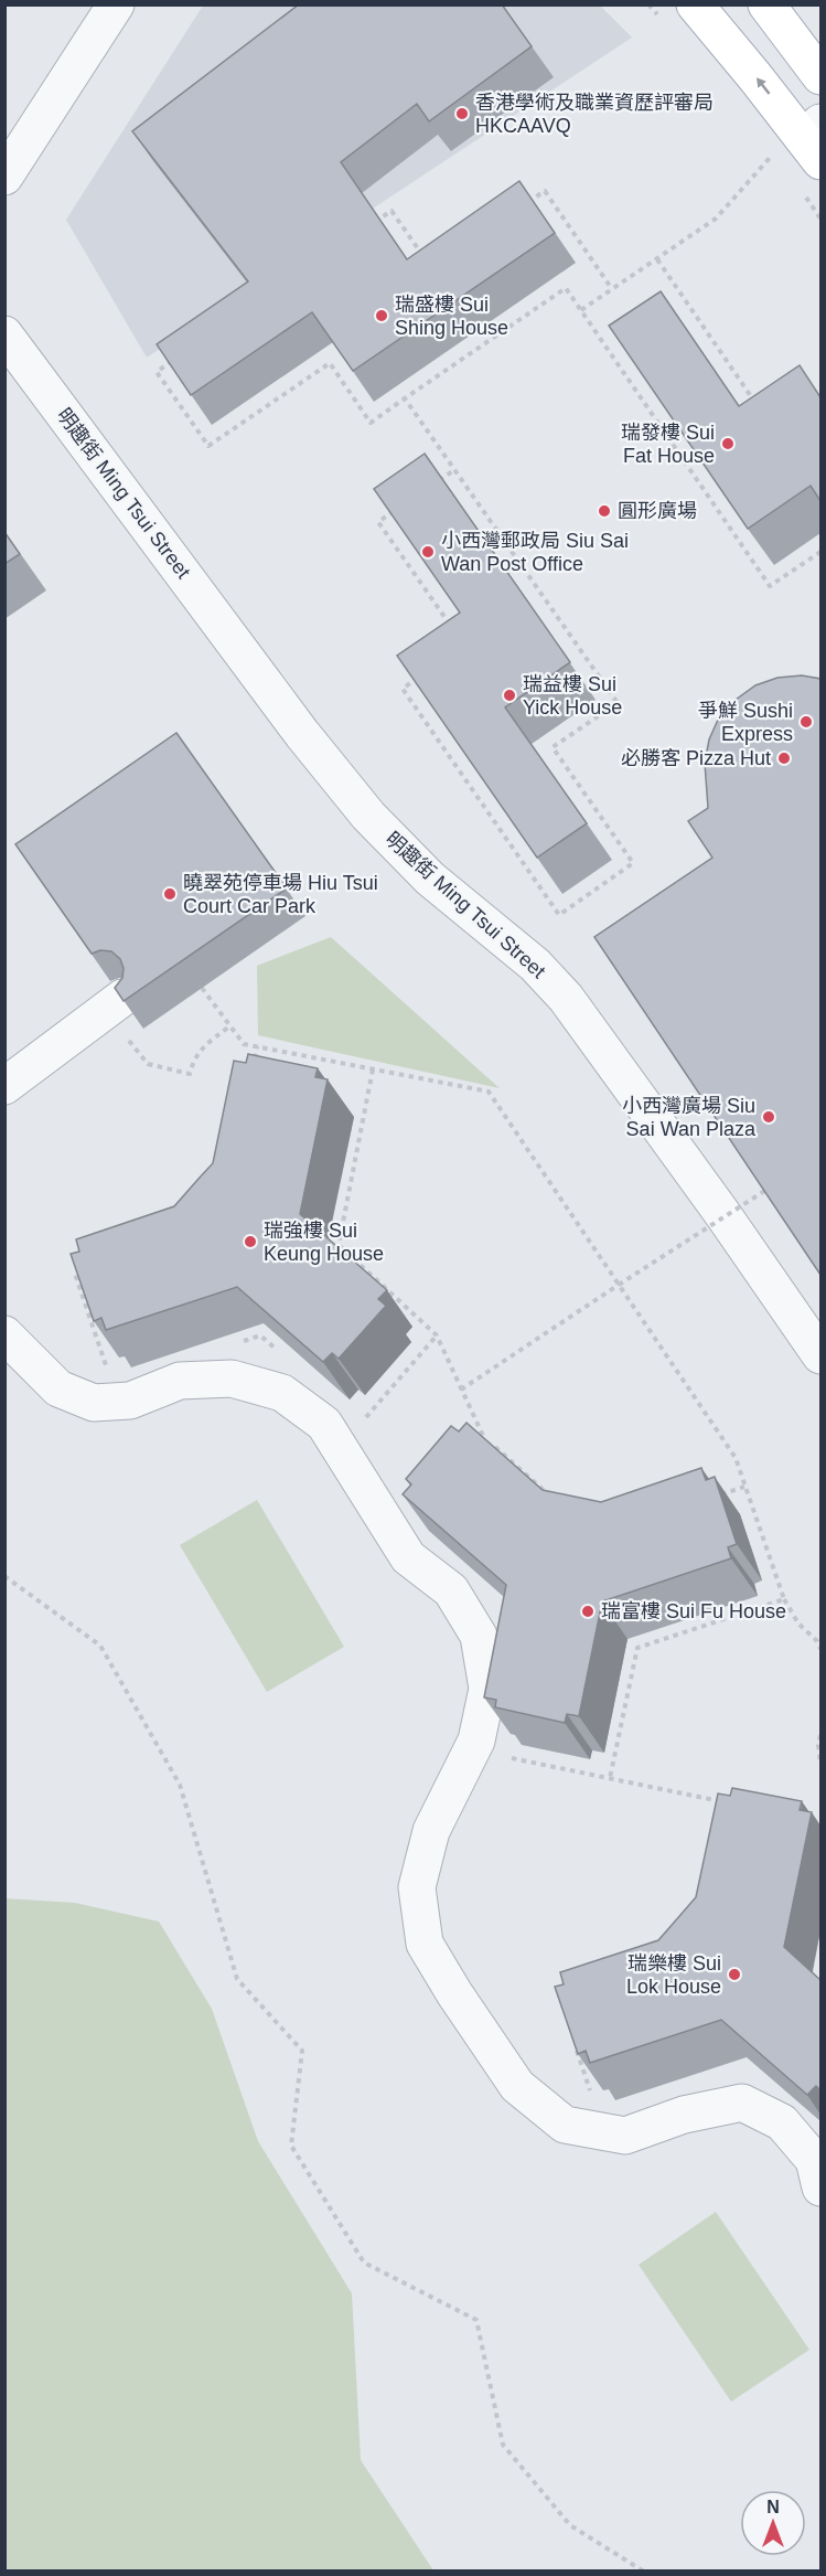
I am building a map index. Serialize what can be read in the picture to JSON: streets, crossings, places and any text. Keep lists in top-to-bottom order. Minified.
{"streets":{"lane":["明趣街 Ming Tsui Street"]},"places":["香港學術及職業資歷評審局 HKCAAVQ","瑞盛樓 Sui Shing House","瑞發樓 Sui Fat House","圓形廣場","小西灣郵政局 Siu Sai Wan Post Office","瑞益樓 Sui Yick House","爭鮮 Sushi Express","必勝客 Pizza Hut","曉翠苑停車場 Hiu Tsui Court Car Park","小西灣廣場 Siu Sai Wan Plaza","瑞強樓 Sui Keung House","瑞富樓 Sui Fu House","瑞樂樓 Sui Lok House"],"north":"top"}
